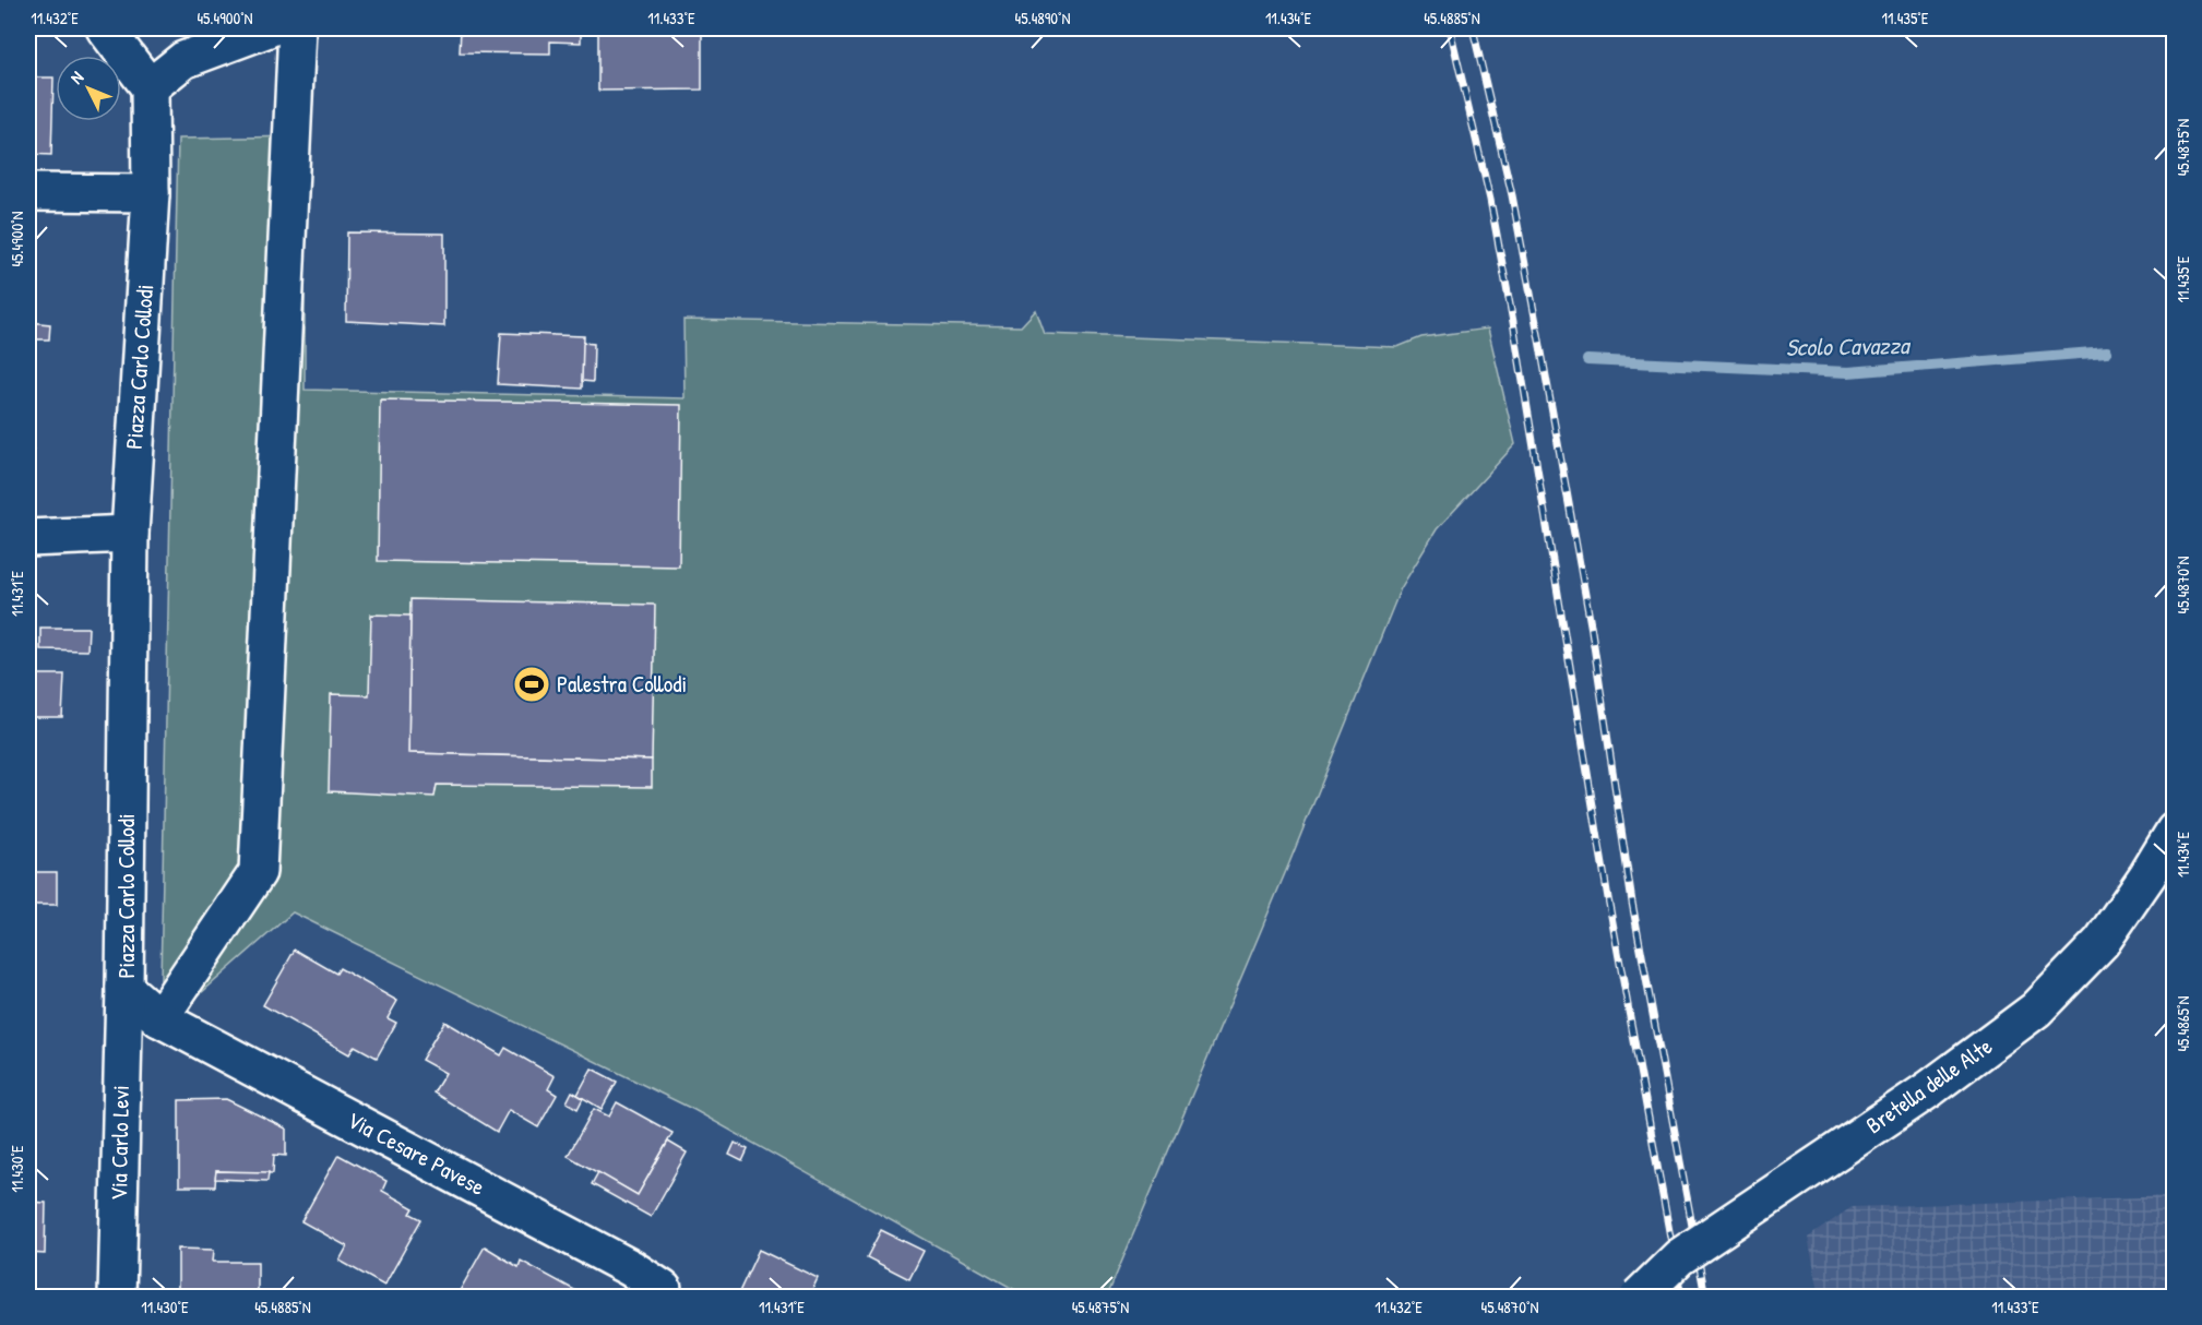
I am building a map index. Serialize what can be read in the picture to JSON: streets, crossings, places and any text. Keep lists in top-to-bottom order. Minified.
{"streets":{"street":["Piazza Carlo Collodi","Bretella delle Alte","Via Carlo Levi","Via Cesare Pavese"]},"crossings":[["Piazza Carlo Collodi","Via Carlo Levi"],["Piazza Carlo Collodi","Via Cesare Pavese"]],"water":["Scolo Cavazza"],"places":{"sports":["Palestra Collodi"]},"north":"top left","coordinates":["11.432°E","45.4900°N","11.433°E","45.4890°N","11.434°E","45.4885°N","11.435°E","45.4875°N","45.4870°N","11.431°E","45.4865°N","11.430°E"]}
